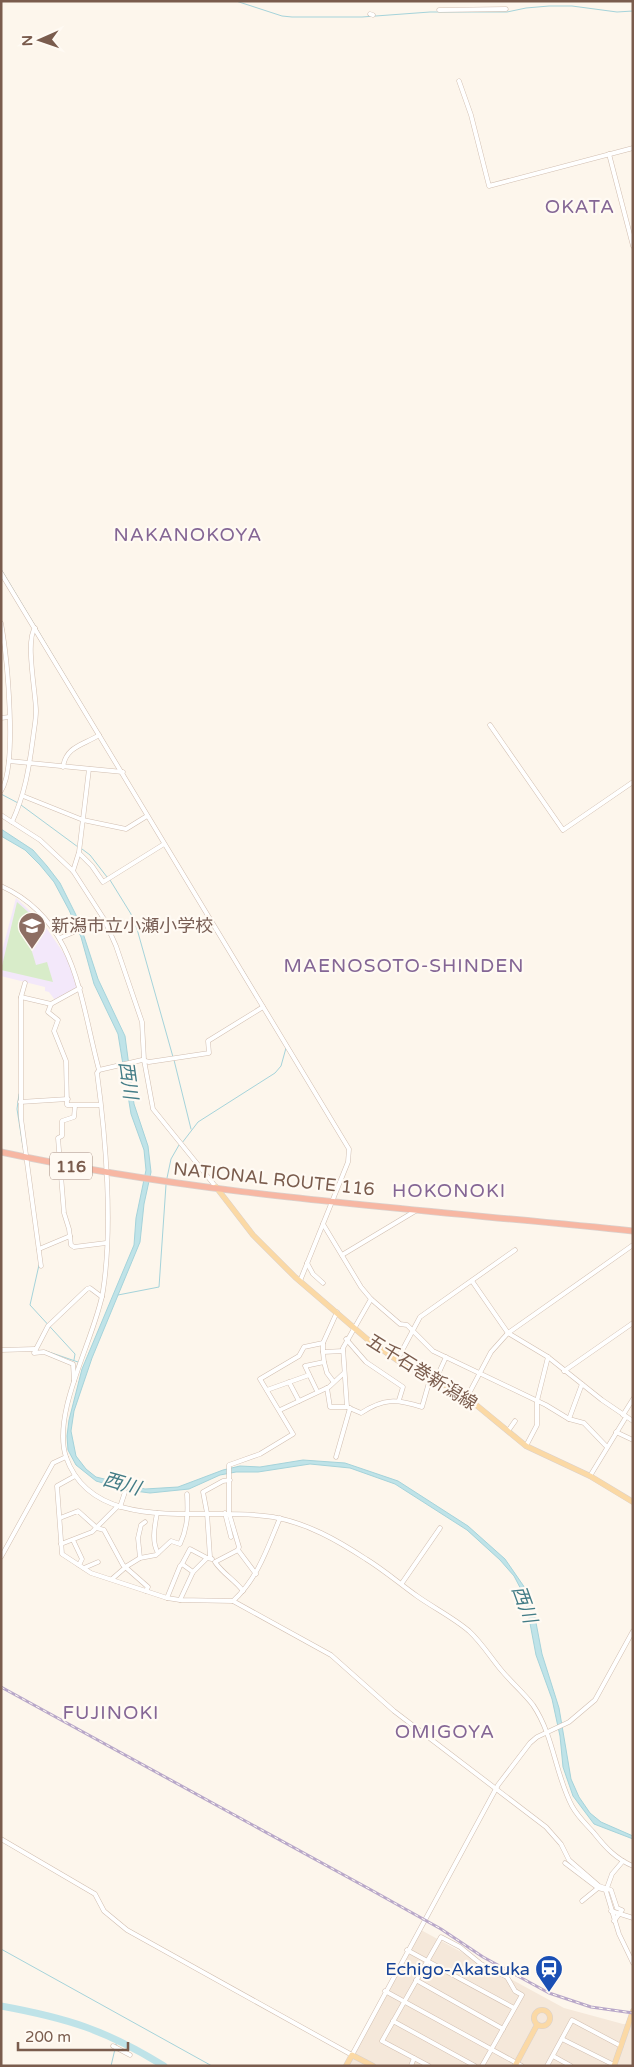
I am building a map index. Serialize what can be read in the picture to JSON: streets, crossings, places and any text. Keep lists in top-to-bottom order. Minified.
{"streets":{"highway":["116","NATIONAL ROUTE 116"],"main road":["五千石巻新潟線"]},"crossings":[["116","NATIONAL ROUTE 116"],["NATIONAL ROUTE 116","五千石巻新潟線"]],"districts":["OKATA","NAKANOKOYA","MAENOSOTO-SHINDEN","HOKONOKI","FUJINOKI","OMIGOYA"],"water":["西川"],"places":{"school or university":["新潟市立小瀬小学校"],"station":["Echigo-Akatsuka"]},"scale_bar":"200 m","north":"left"}
